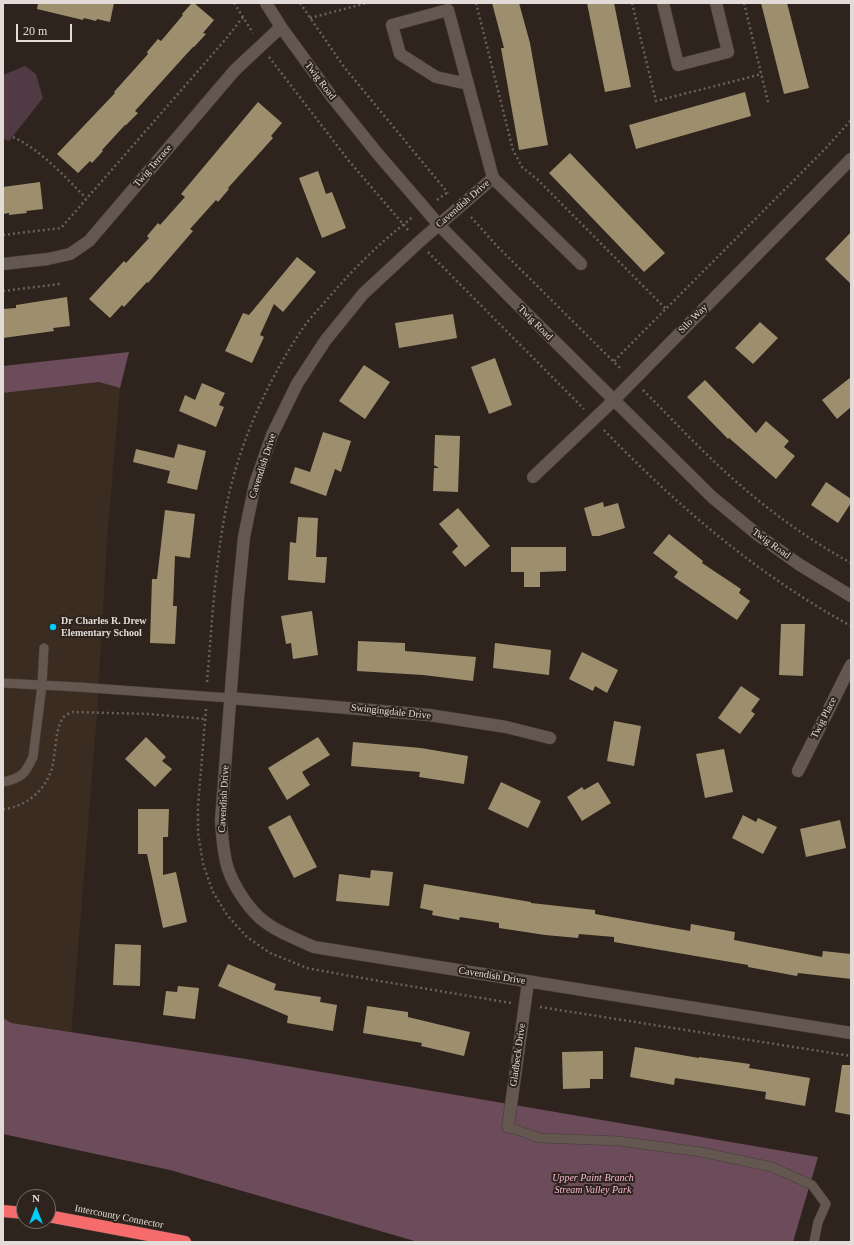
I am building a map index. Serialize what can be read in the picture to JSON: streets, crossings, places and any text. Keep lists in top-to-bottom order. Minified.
{"streets":{"highway":["Intercounty Connector"],"street":["Twig Road","Twig Terrace","Cavendish Drive","Silo Way","Swingingdale Drive","Twig Place","Gladbeck Drive"]},"crossings":[["Twig Road","Twig Terrace"],["Twig Road","Cavendish Drive"],["Twig Road","Silo Way"],["Cavendish Drive","Swingingdale Drive"],["Cavendish Drive","Gladbeck Drive"]],"parks":["Upper Paint Branch Stream Valley Park"],"places":["Dr Charles R. Drew Elementary School"],"scale_bar":"20 m","north":"top"}
